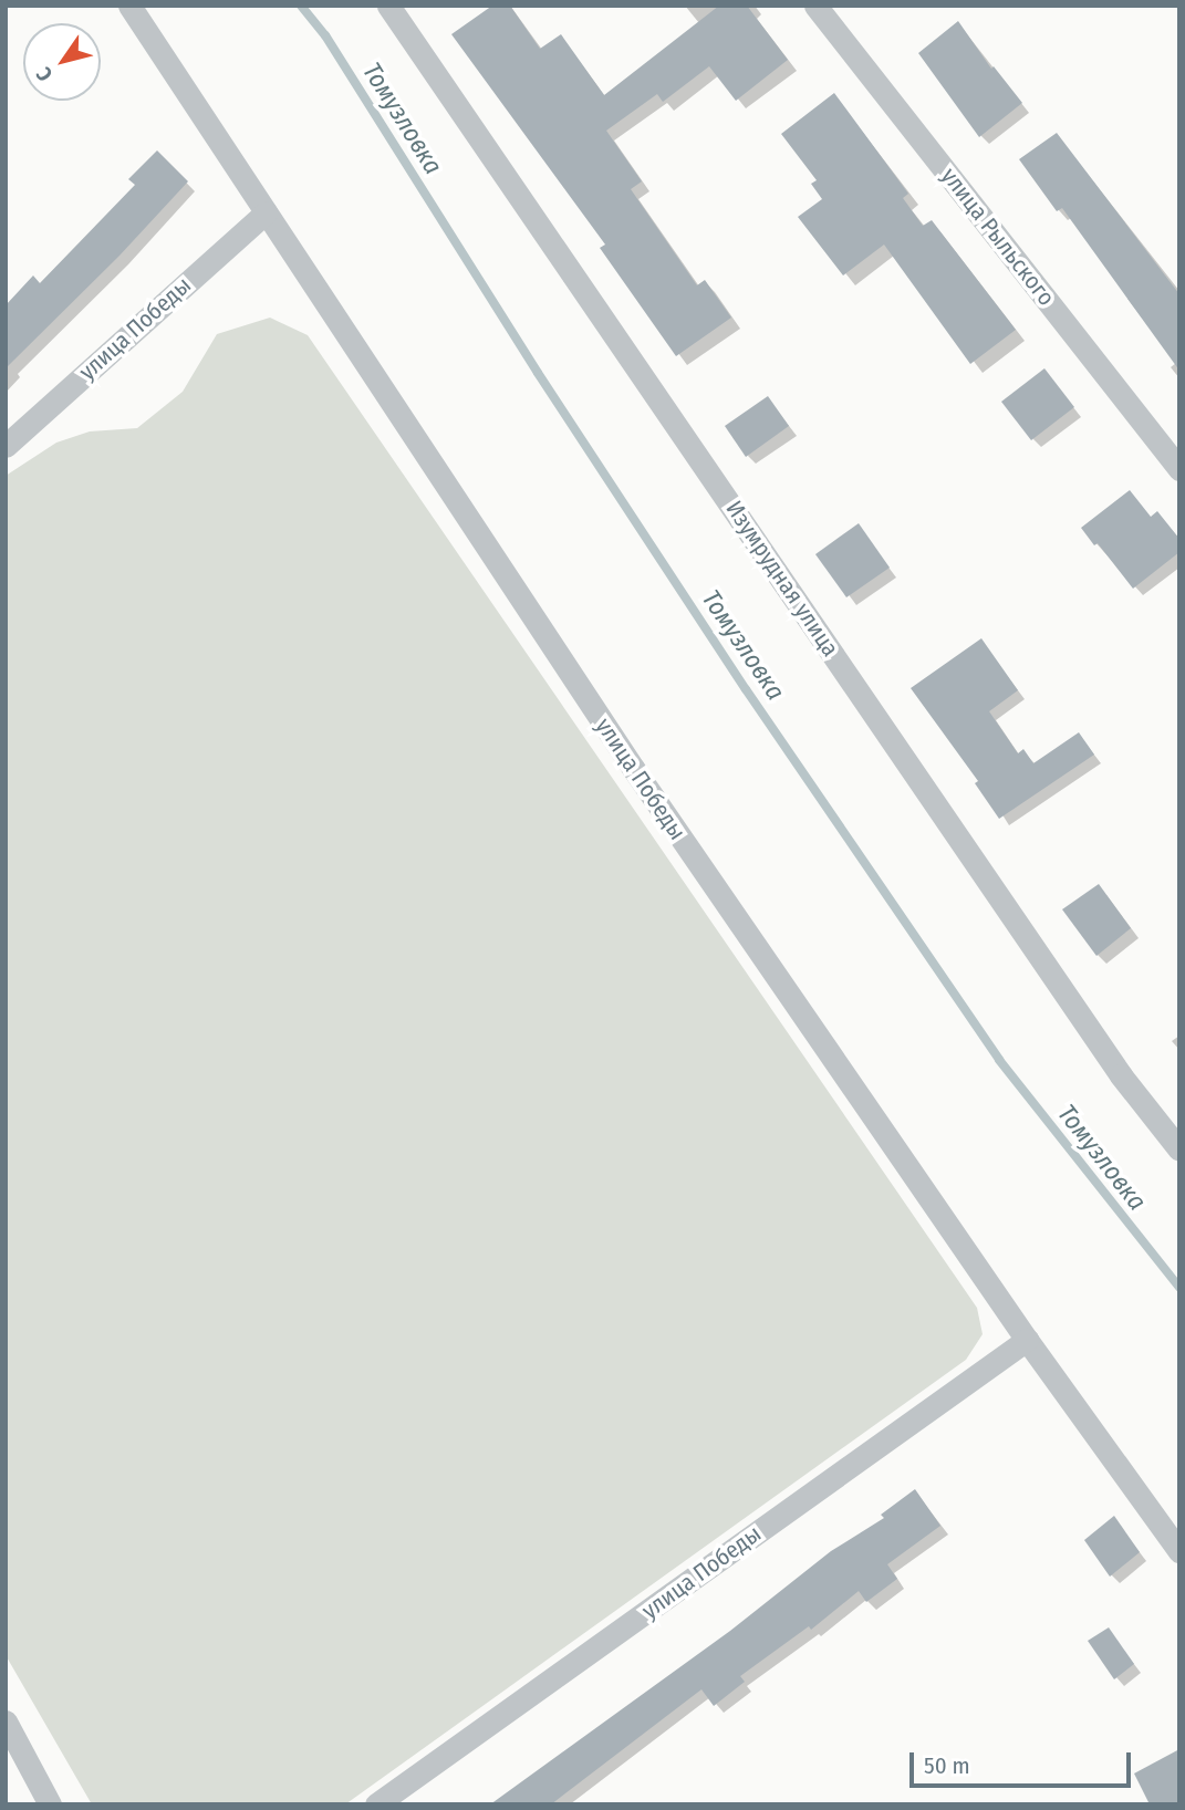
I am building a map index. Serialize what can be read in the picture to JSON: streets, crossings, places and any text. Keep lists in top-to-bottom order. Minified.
{"streets":{"street":["улица Рыльского","улица Победы","Изумрудная улица"]},"water":["Томузловка"],"scale_bar":"50 m","north":"bottom left"}
